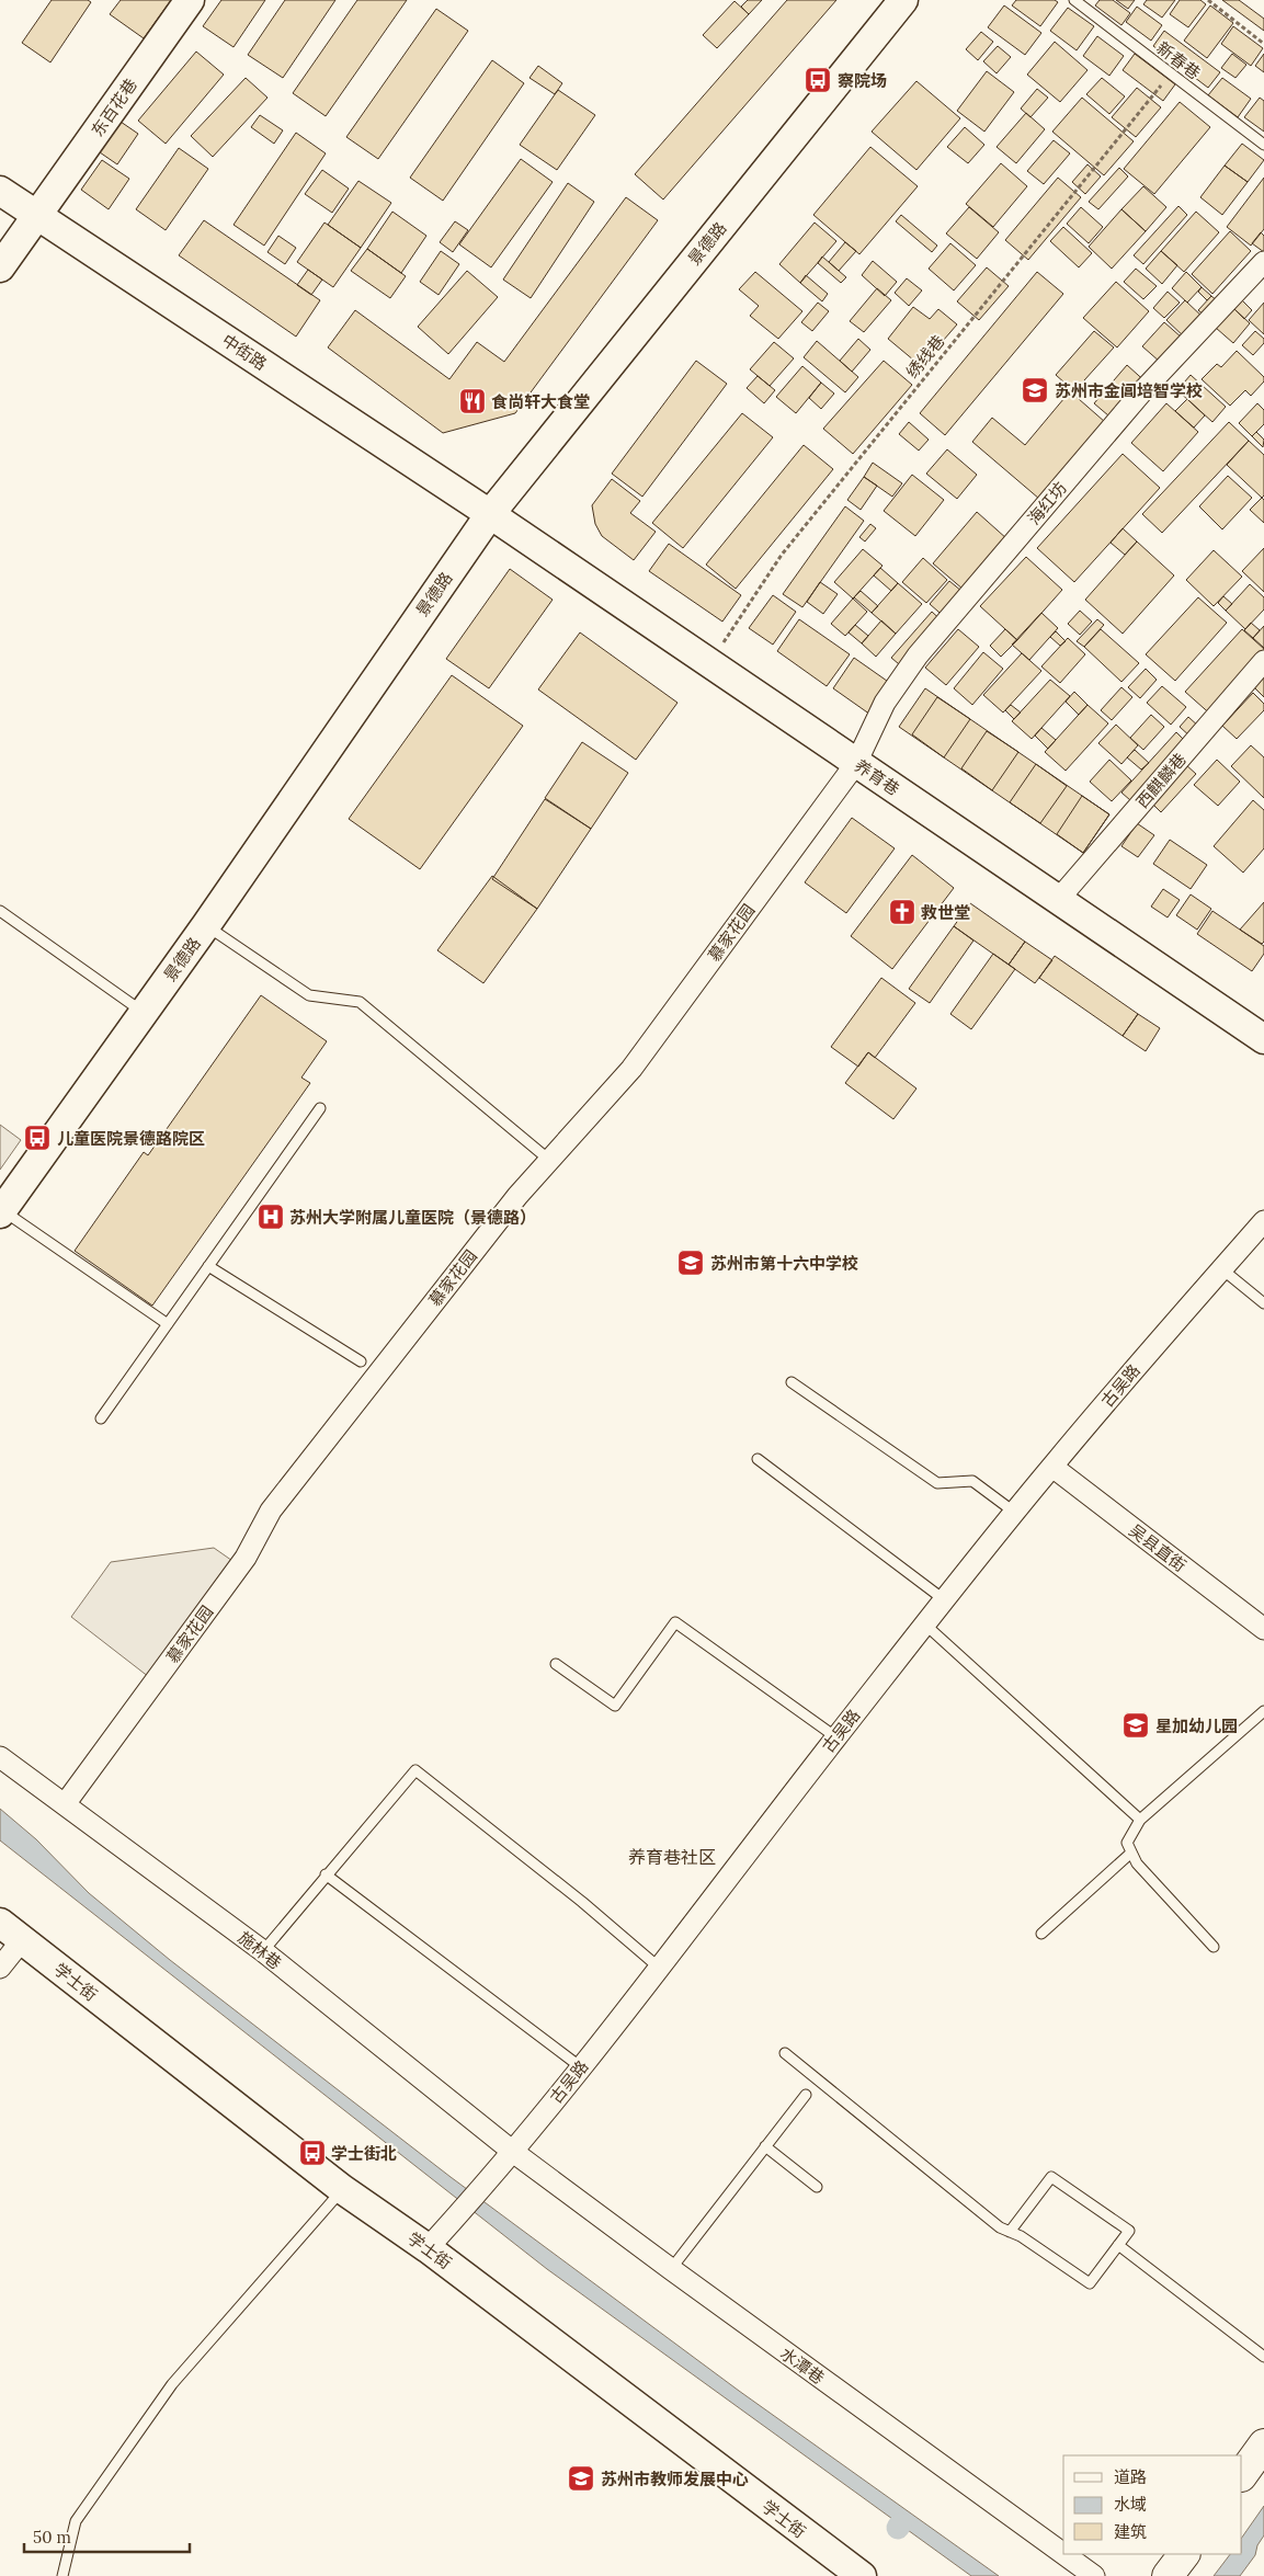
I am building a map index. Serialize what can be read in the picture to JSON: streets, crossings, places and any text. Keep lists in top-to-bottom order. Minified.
{"streets":{"main road":["东百花巷","景德路","中街路","养育巷","学士街"],"street":["海红坊","西麒麟巷","慕家花园","古吴路","吴县直街","施林巷","水潭巷"],"lane":["新春巷"],"path":["绣线巷"]},"crossings":[["新春巷","绣线巷"],["东百花巷","中街路"],["景德路","中街路"],["景德路","养育巷"],["中街路","养育巷"],["绣线巷","养育巷"],["海红坊","养育巷"],["海红坊","慕家花园"],["养育巷","西麒麟巷"],["养育巷","慕家花园"],["慕家花园","施林巷"],["古吴路","吴县直街"],["古吴路","施林巷"],["古吴路","学士街"],["古吴路","水潭巷"],["施林巷","水潭巷"]],"districts":["养育巷社区"],"places":{"bus stop":["察院场","儿童医院景德路院区","学士街北"],"school or university":["苏州市金阊培智学校","苏州市第十六中学校","星加幼儿园","苏州市教师发展中心"],"restaurant":["食尚轩大食堂"],"church":["救世堂"],"hospital":["苏州大学附属儿童医院（景德路）"]},"legend":["道路","水域","建筑"],"scale_bar":"50 m"}
